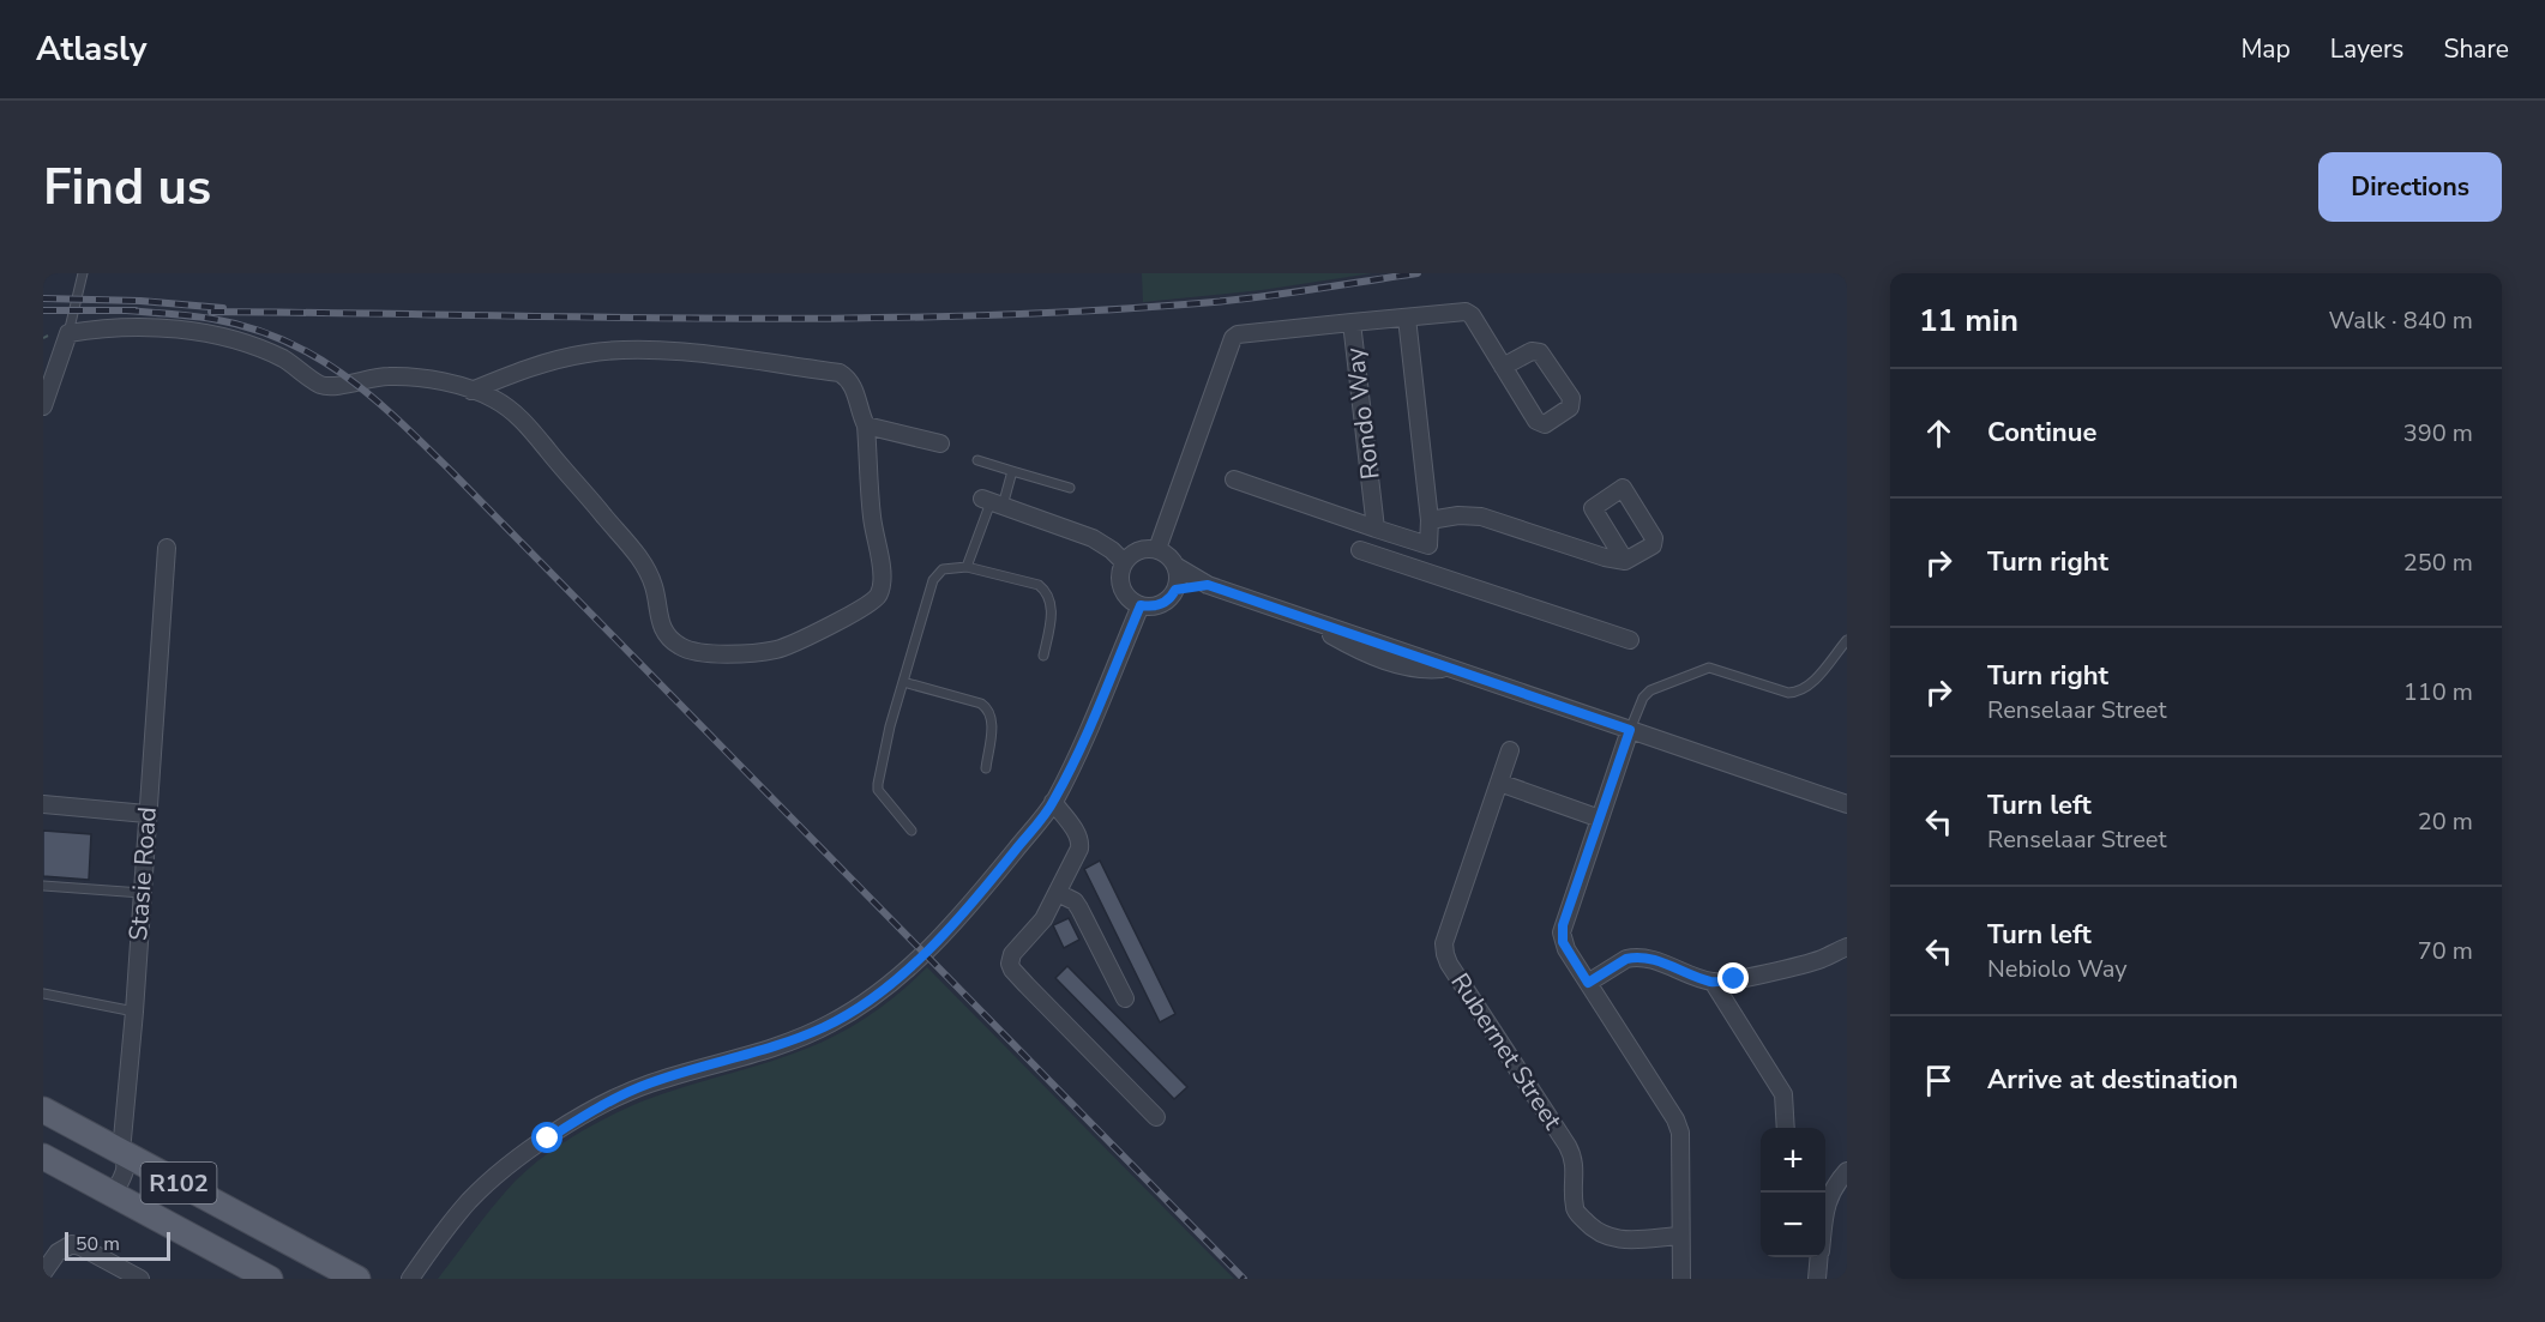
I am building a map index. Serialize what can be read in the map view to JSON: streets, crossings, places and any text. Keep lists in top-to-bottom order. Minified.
{"streets":{"main road":["R102"],"street":["Rondo Way","Stasie Road","Rubernet Street"]},"crossings":[["Stasie Road","R102"]],"scale_bar":"50 m","page":{"header":"Atlasly","nav":["Map","Layers","Share"],"buttons":"Directions","title":"Find us","heading":["11 min","Walk · 840 m"],"list":[["Continue","390 m"],["Turn right","250 m"],["Turn right","Renselaar Street","110 m"],["Turn left","Renselaar Street","20 m"],["Turn left","Nebiolo Way","70 m"],"Arrive at destination"],"map_buttons":["+","−"],"scale":"50 m"}}
